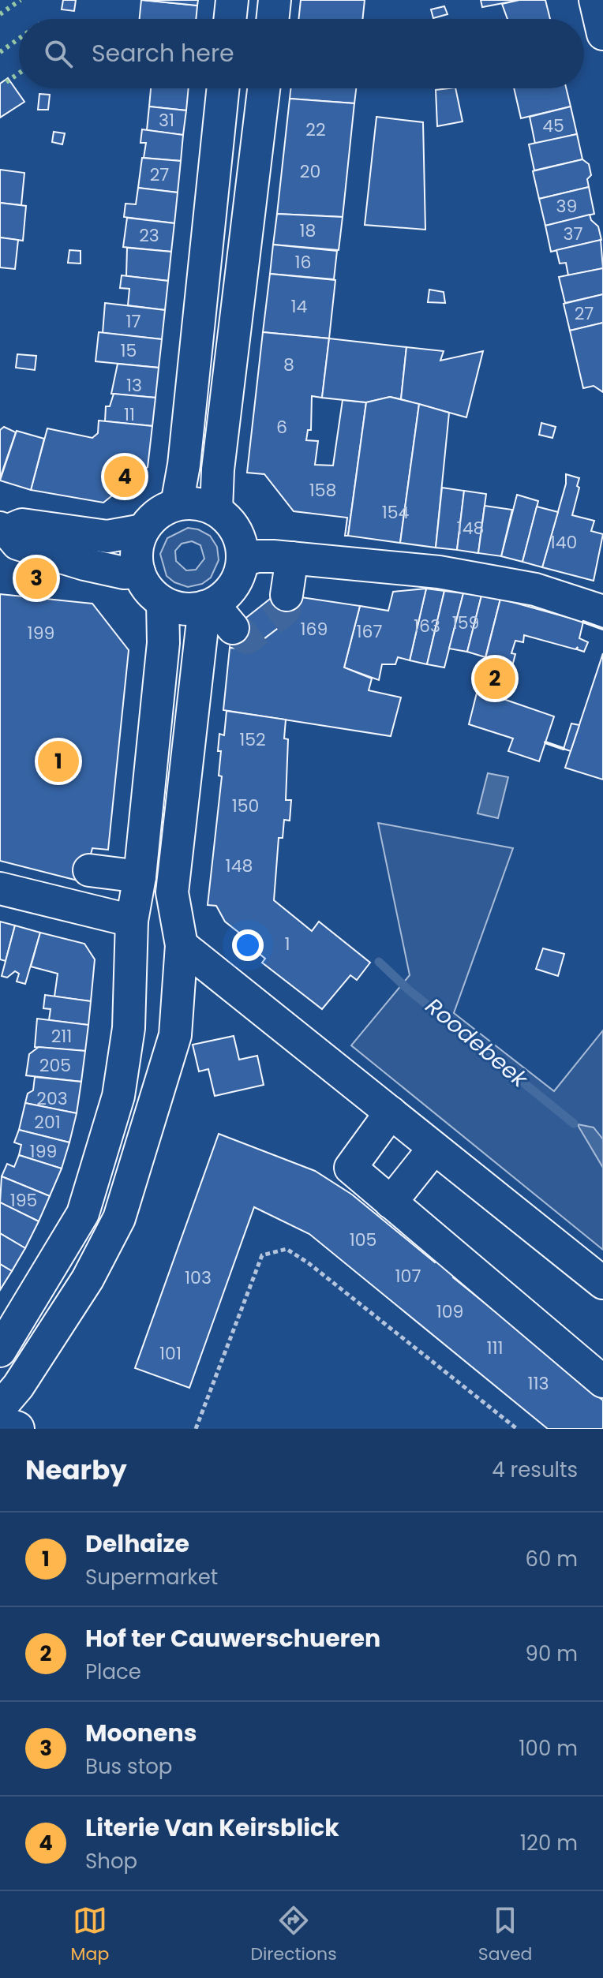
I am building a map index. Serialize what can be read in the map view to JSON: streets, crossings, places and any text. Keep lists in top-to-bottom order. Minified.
{"water":["Roodebeek"],"house_numbers":["31","45","22","20","27","39","18","37","23","16","14","27","17","15","8","13","11","6","158","154","148","140","159","163","169","167","199","152","150","148","1","211","205","203","201","199","195","105","107","103","109","111","101","113"],"page":{"search":"Search here","pins":["4","3","2","1"],"heading":["Nearby","4 results"],"list":[{"mark":"1","name":"Delhaize","note":"Supermarket","value":"60 m"},{"mark":"2","name":"Hof ter Cauwerschueren","note":"Place","value":"90 m"},{"mark":"3","name":"Moonens","note":"Bus stop","value":"100 m"},{"mark":"4","name":"Literie Van Keirsblick","note":"Shop","value":"120 m"}],"nav":["Map","Directions","Saved"]}}
